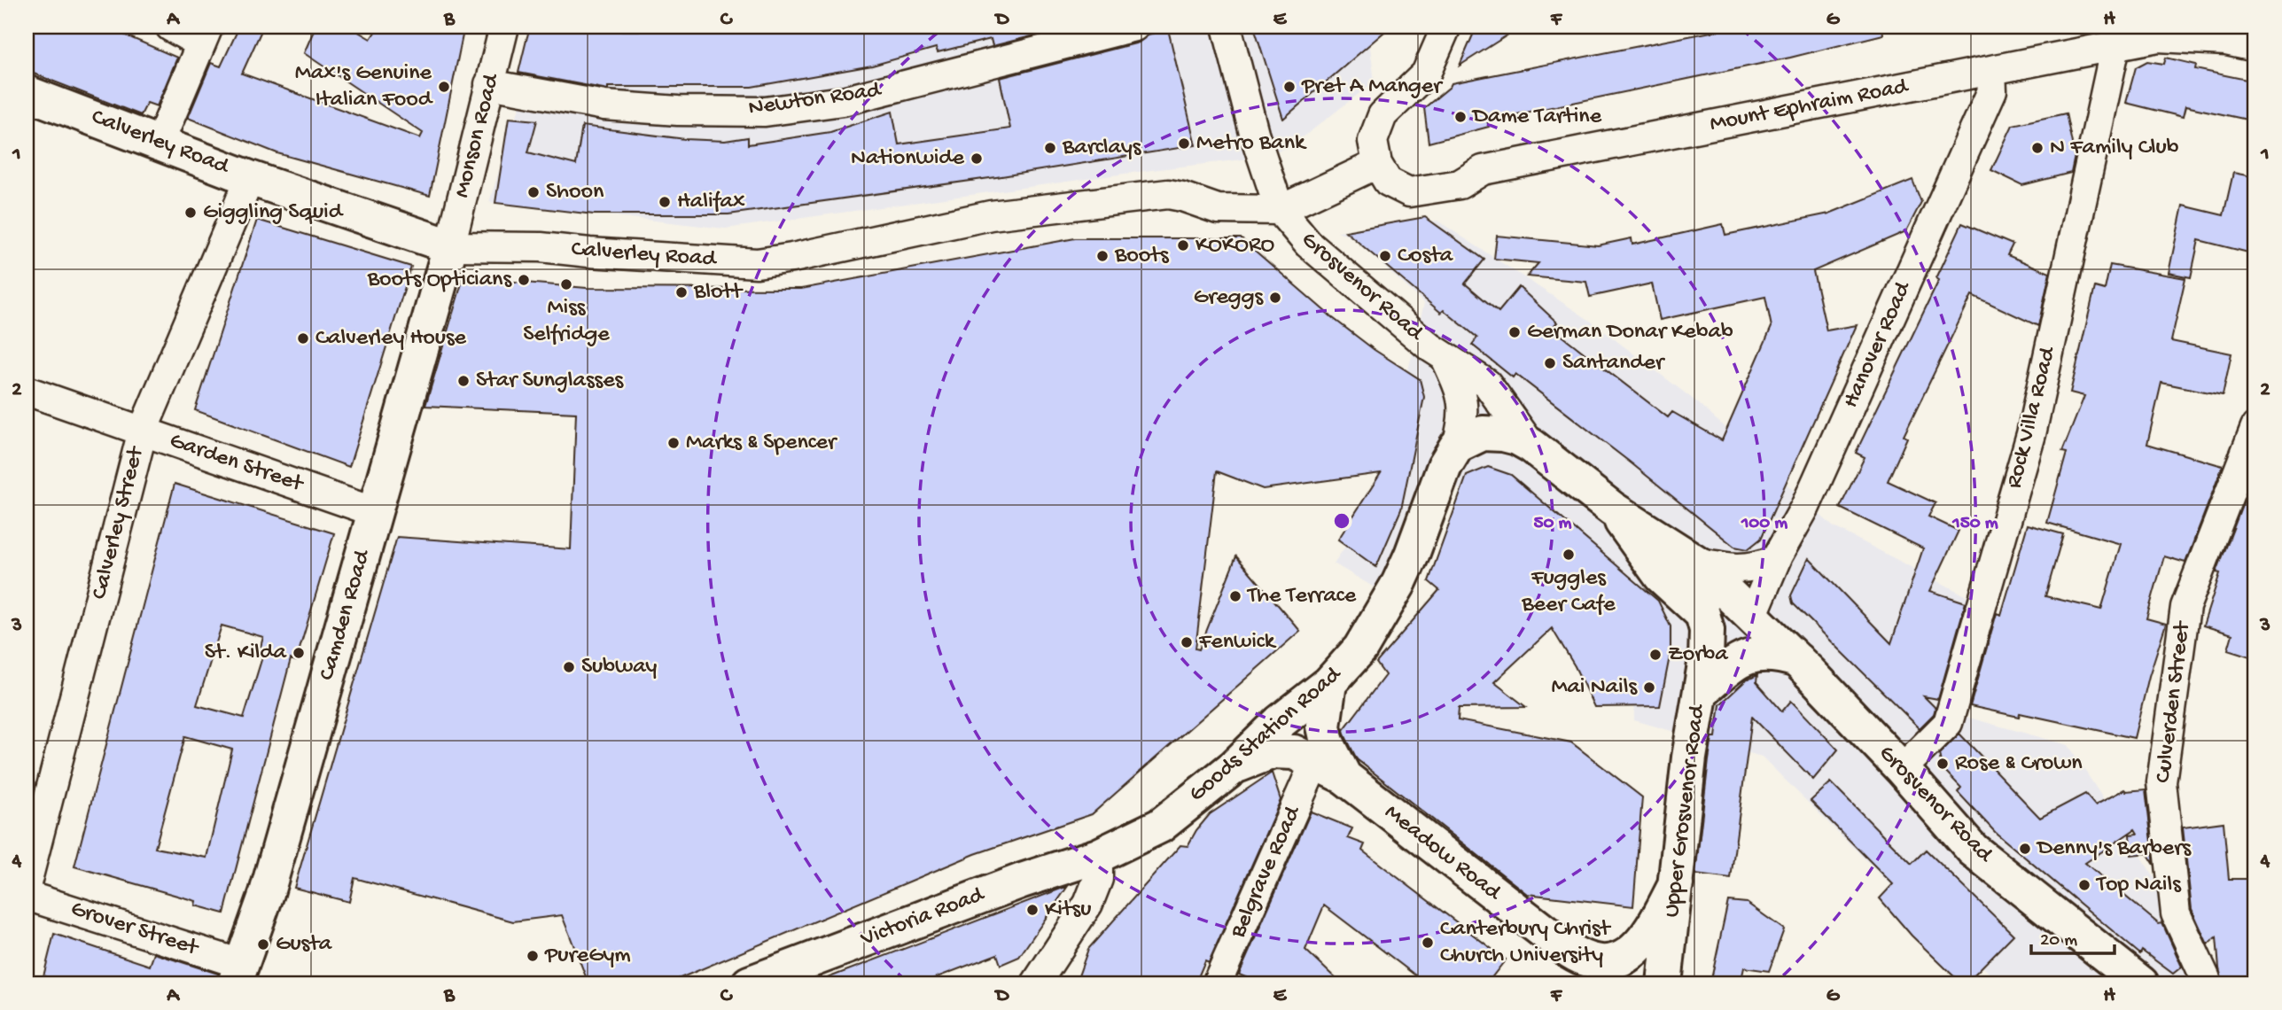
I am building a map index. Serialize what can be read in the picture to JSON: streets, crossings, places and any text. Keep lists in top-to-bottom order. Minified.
{"streets":{"street":["Newton Road","Mount Ephraim Road","Monson Road","Calverley Road","Grosvenor Road","Hanover Road","Rock Villa Road","Garden Street","Calverley Street","Camden Road","Culverden Street","Goods Station Road","Upper Grosvenor Road","Meadow Road","Belgrave Road","Victoria Road","Grover Street"]},"crossings":[["Newton Road","Monson Road"],["Mount Ephraim Road","Hanover Road"],["Mount Ephraim Road","Rock Villa Road"],["Monson Road","Calverley Road"],["Monson Road","Camden Road"],["Calverley Road","Grosvenor Road"],["Calverley Road","Calverley Street"],["Calverley Road","Camden Road"],["Grosvenor Road","Hanover Road"],["Grosvenor Road","Rock Villa Road"],["Grosvenor Road","Goods Station Road"],["Grosvenor Road","Upper Grosvenor Road"],["Hanover Road","Upper Grosvenor Road"],["Garden Street","Calverley Street"],["Garden Street","Camden Road"],["Camden Road","Grover Street"],["Goods Station Road","Meadow Road"],["Goods Station Road","Victoria Road"],["Meadow Road","Belgrave Road"]],"places":["Max's Genuine Italian Food","Pret A Manger","Dame Tartine","Metro Bank","Barclays","N Family Club","Nationwide","Shoon","Halifax","Giggling Squid","KOKORO","Boots","Costa","Boots Opticians","Miss Selfridge","Blott","Greggs","German Donar Kebab","Calverley House","Santander","Star Sunglasses","Marks & Spencer","Fuggles Beer Cafe","The Terrace","Fenwick","St. Kilda","Zorba","Subway","Mai Nails","Rose & Crown","Denny's Barbers","Top Nails","Kitsu","Canterbury Christ Church University","Gusta","PureGym"],"scale_bar":"20 m","grid":{"columns":["A","B","C","D","E","F","G","H"],"rows":["1","2","3","4"]},"rings":["50 m","100 m","150 m"]}
